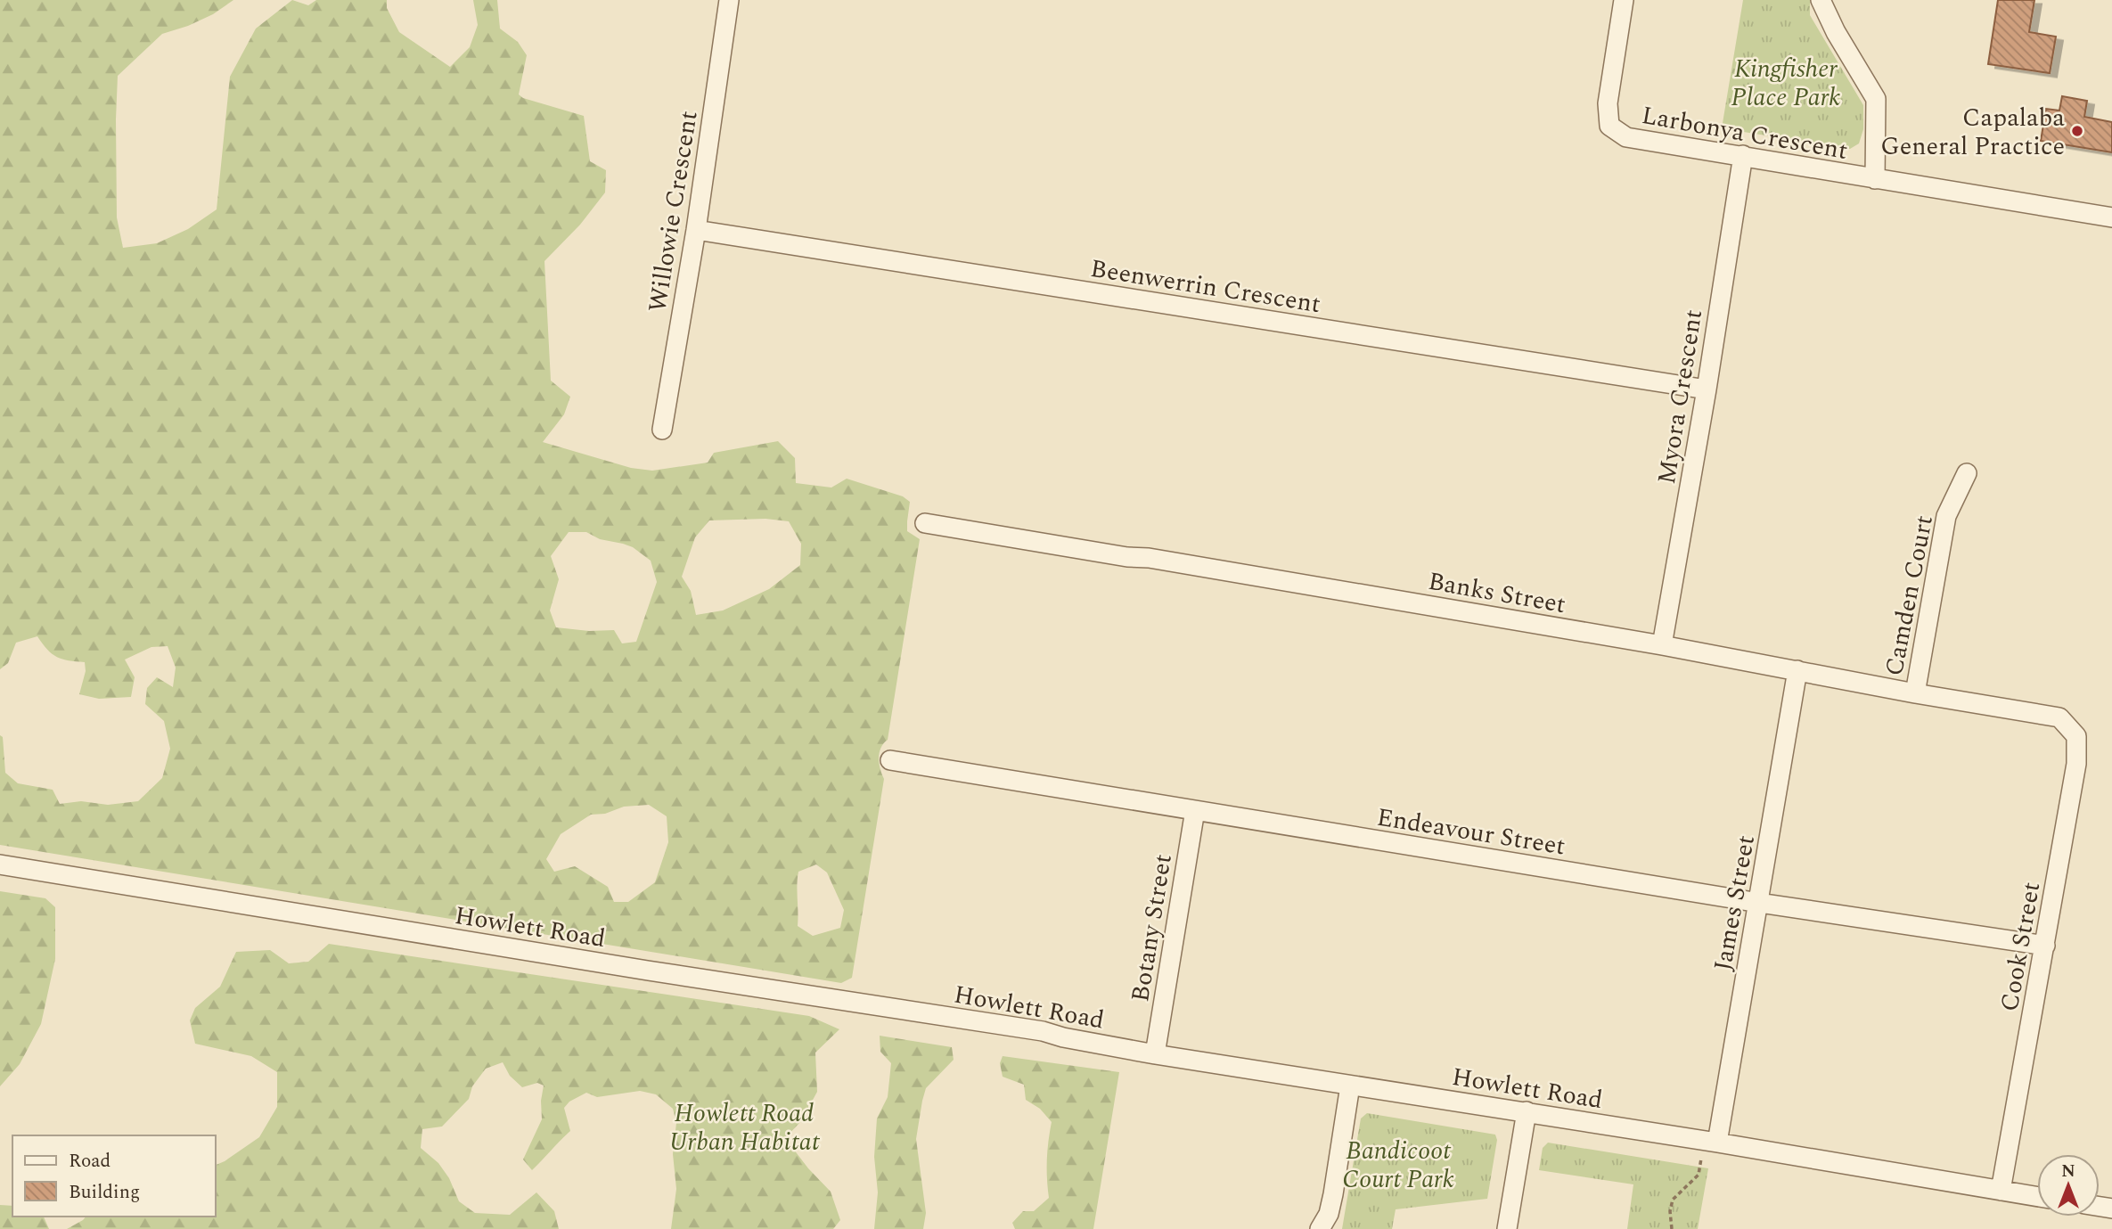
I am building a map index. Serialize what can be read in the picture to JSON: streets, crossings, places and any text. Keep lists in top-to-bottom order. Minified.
{"streets":{"street":["Larbonya Crescent","Willowie Crescent","Beenwerrin Crescent","Myora Crescent","Banks Street","Camden Court","Endeavour Street","James Street","Howlett Road","Botany Street","Cook Street"]},"crossings":[["Larbonya Crescent","Myora Crescent"],["Willowie Crescent","Beenwerrin Crescent"],["Beenwerrin Crescent","Myora Crescent"],["Myora Crescent","Banks Street"],["Banks Street","Camden Court"],["Banks Street","James Street"],["Banks Street","Cook Street"],["Endeavour Street","James Street"],["Endeavour Street","Botany Street"],["Endeavour Street","Cook Street"],["James Street","Howlett Road"],["Howlett Road","Botany Street"],["Howlett Road","Cook Street"]],"parks":["Kingfisher Place Park","Howlett Road Urban Habitat","Bandicoot Court Park"],"places":["Capalaba General Practice"],"legend":["Road","Building"],"north":"top"}
